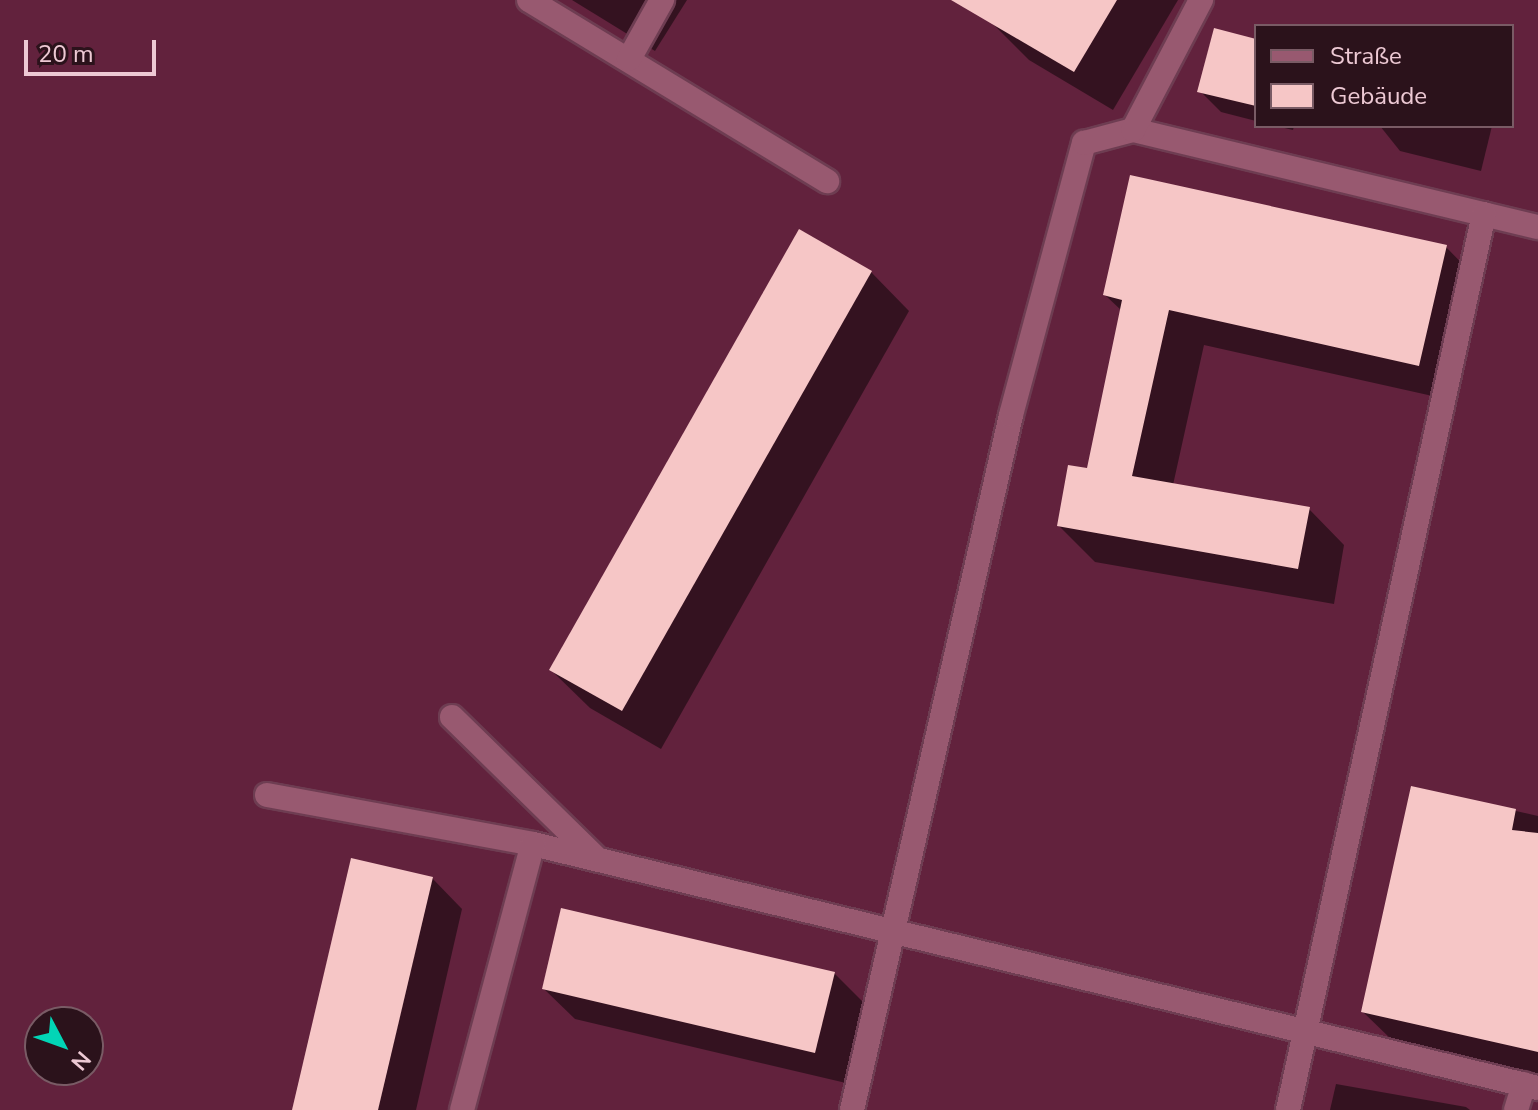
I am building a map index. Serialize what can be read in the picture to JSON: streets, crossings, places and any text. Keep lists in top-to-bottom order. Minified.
{"legend":["Straße","Gebäude"],"scale_bar":"20 m","north":"bottom right"}
